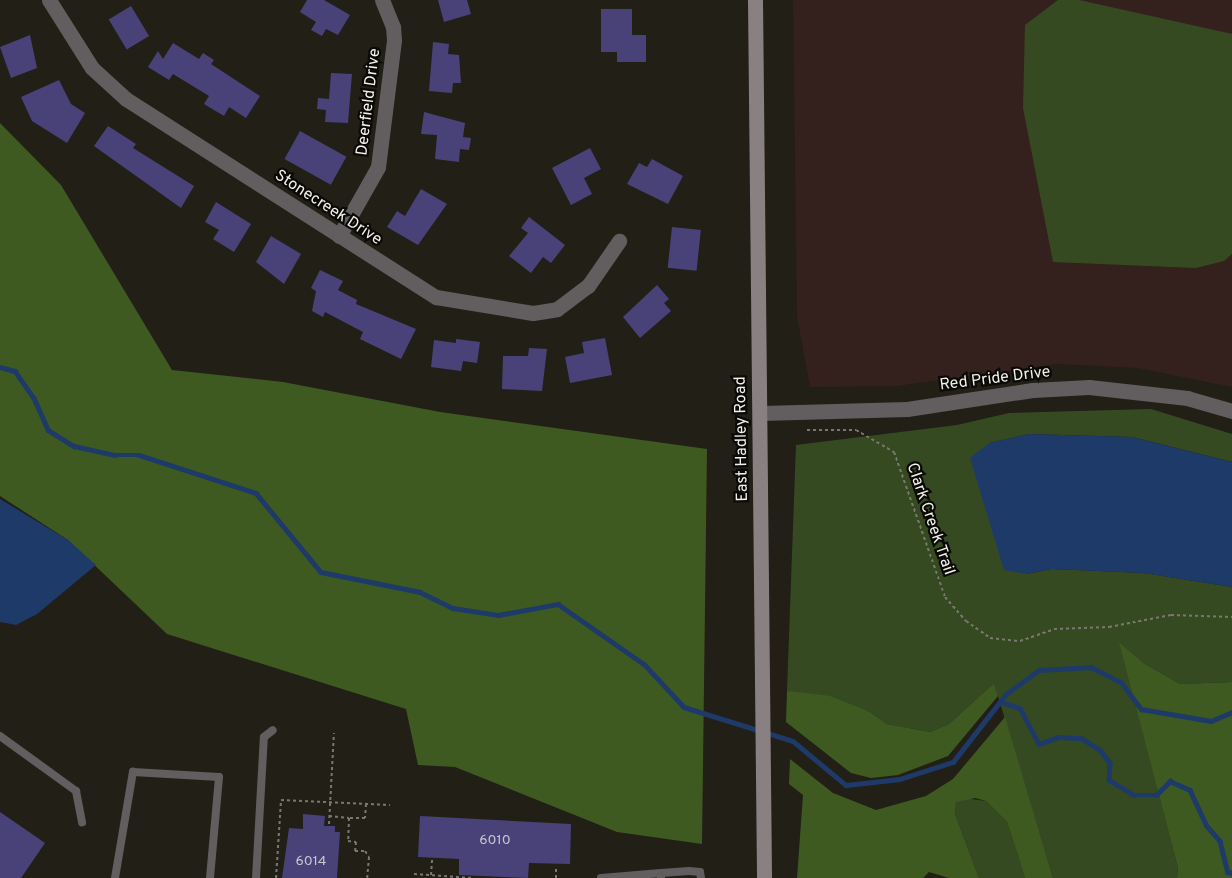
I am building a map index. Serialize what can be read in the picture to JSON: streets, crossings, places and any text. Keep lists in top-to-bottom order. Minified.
{"streets":{"street":["Deerfield Drive","Stonecreek Drive","Red Pride Drive","East Hadley Road"],"path":["Clark Creek Trail"]},"crossings":[["Deerfield Drive","Stonecreek Drive"],["Red Pride Drive","East Hadley Road"]],"house_numbers":["6010","6014"]}
